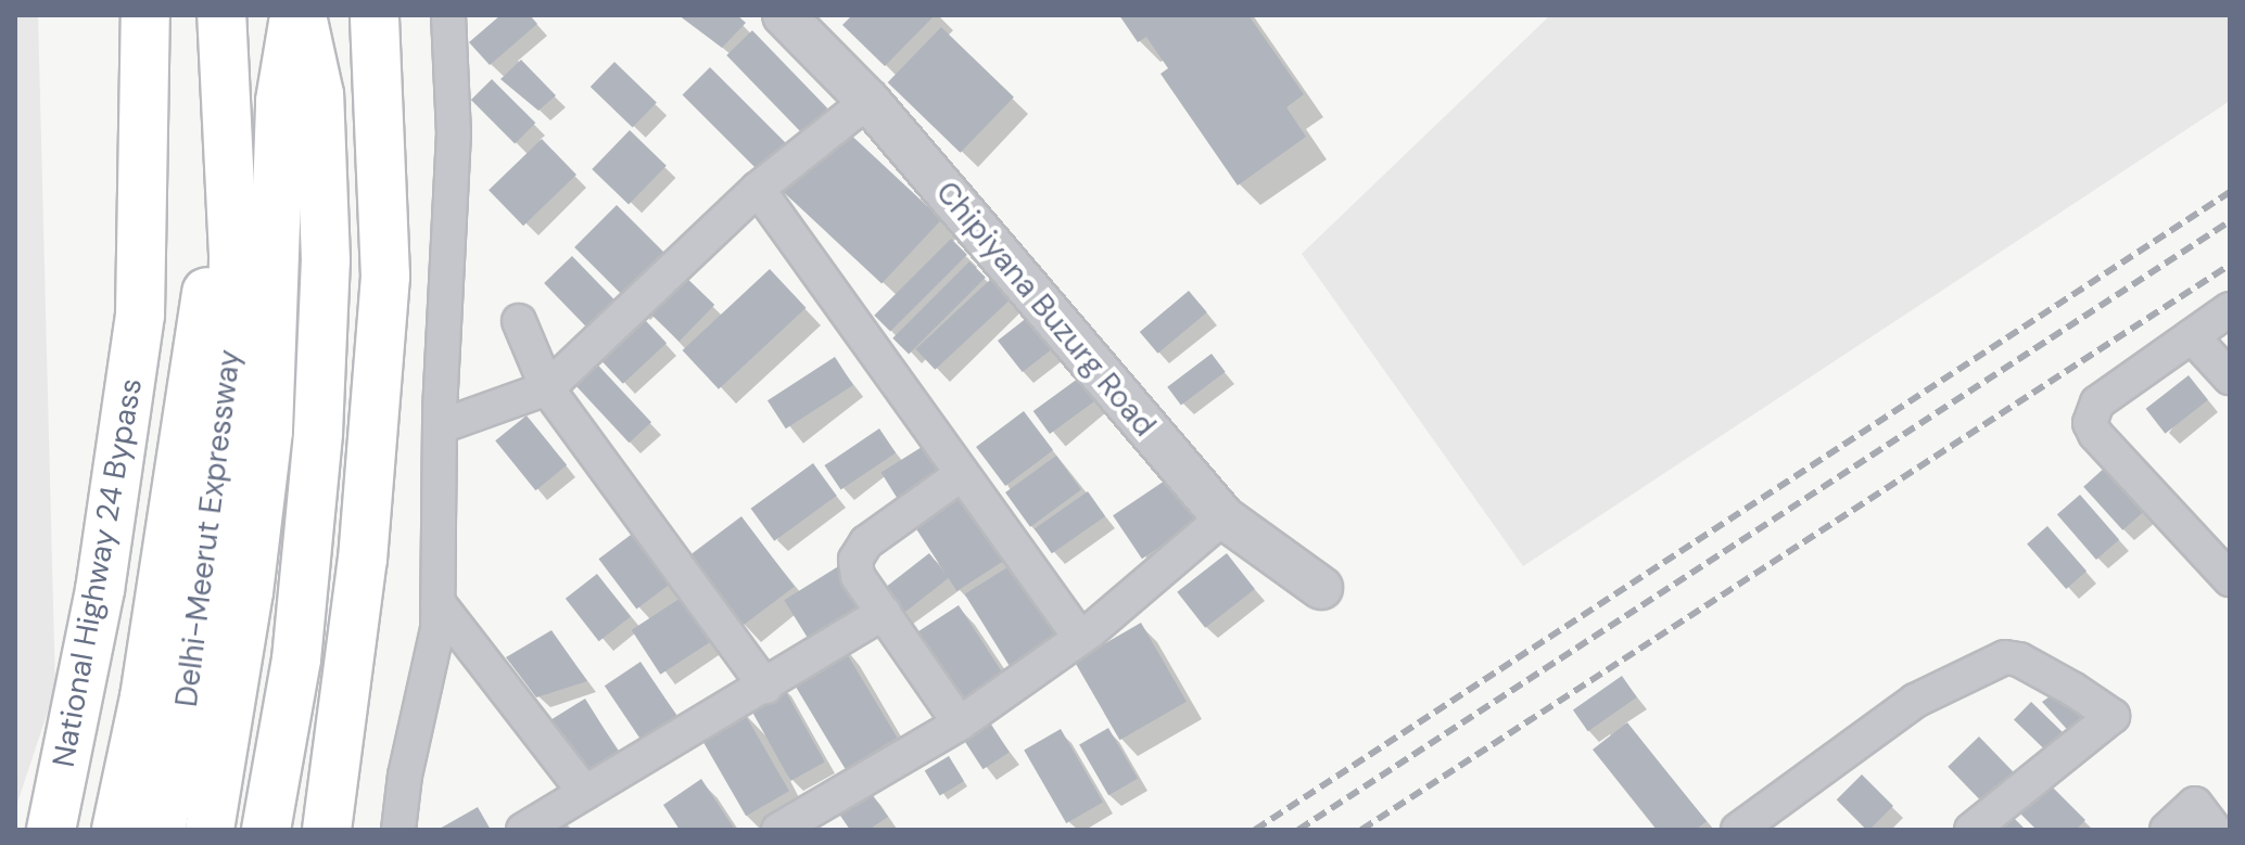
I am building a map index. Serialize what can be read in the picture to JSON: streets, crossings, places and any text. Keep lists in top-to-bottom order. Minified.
{"streets":{"highway":["Delhi-Meerut Expressway","National Highway 24 Bypass"],"street":["Chipiyana Buzurg Road"]}}
